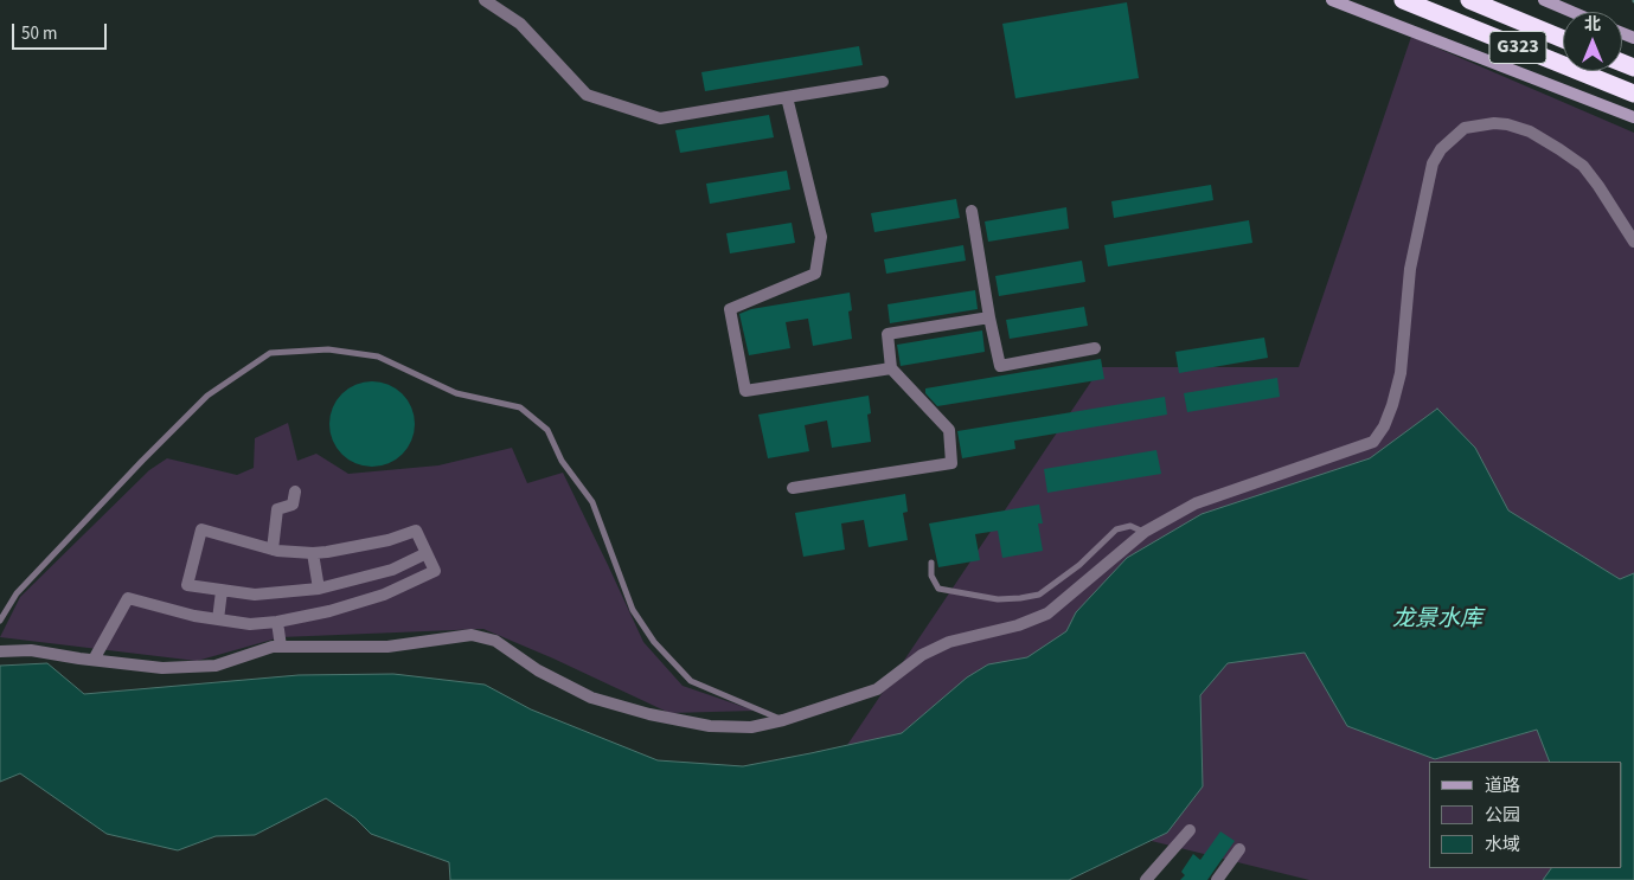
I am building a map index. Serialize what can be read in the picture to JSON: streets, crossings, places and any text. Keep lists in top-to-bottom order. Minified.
{"streets":{"highway":["G323"]},"water":["龙景水库"],"legend":["道路","公园","水域"],"scale_bar":"50 m","north":"top"}
